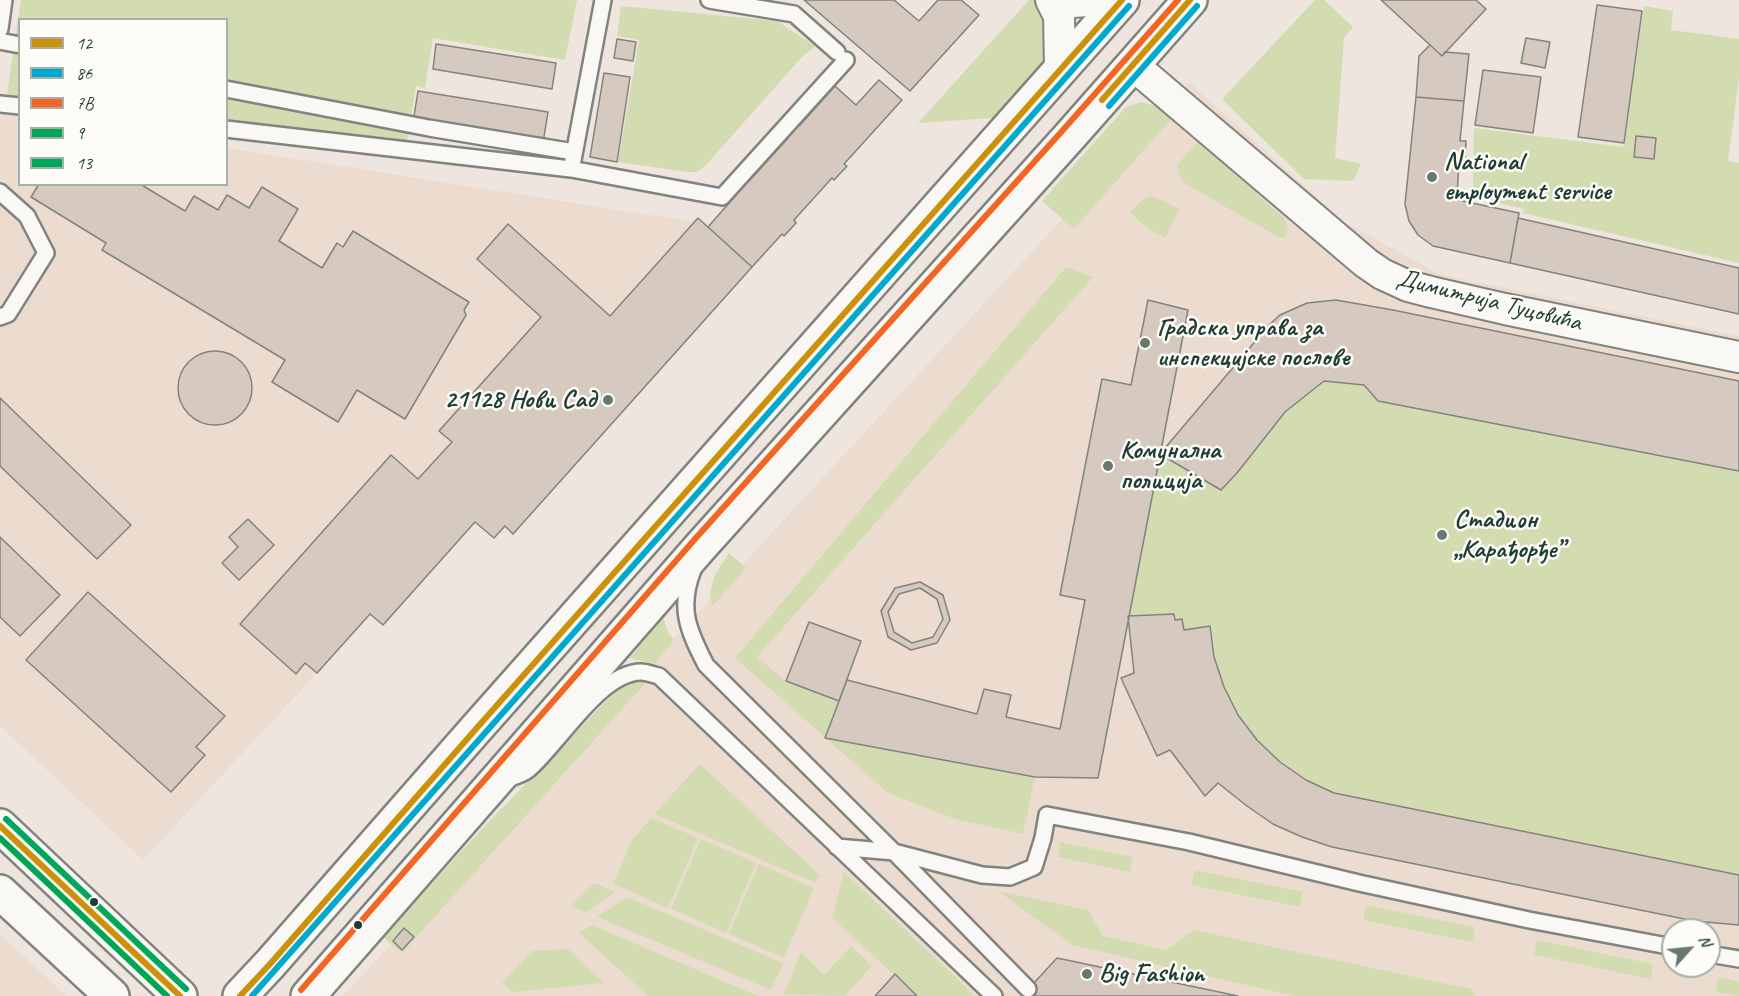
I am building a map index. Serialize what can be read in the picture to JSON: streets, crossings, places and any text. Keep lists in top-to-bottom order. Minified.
{"streets":{"street":["Димитрија Туцовића"]},"places":["National employment service","Градска управа за инспекцијске послове","21128 Нови Сад","Комунална полиција","Стадион „Карађорђе”","Big Fashion"],"lines":["transit line 12","transit line 7B","transit line 86","transit line 13","transit line 9"],"legend":["12","86","7B","9","13"],"north":"top right"}
